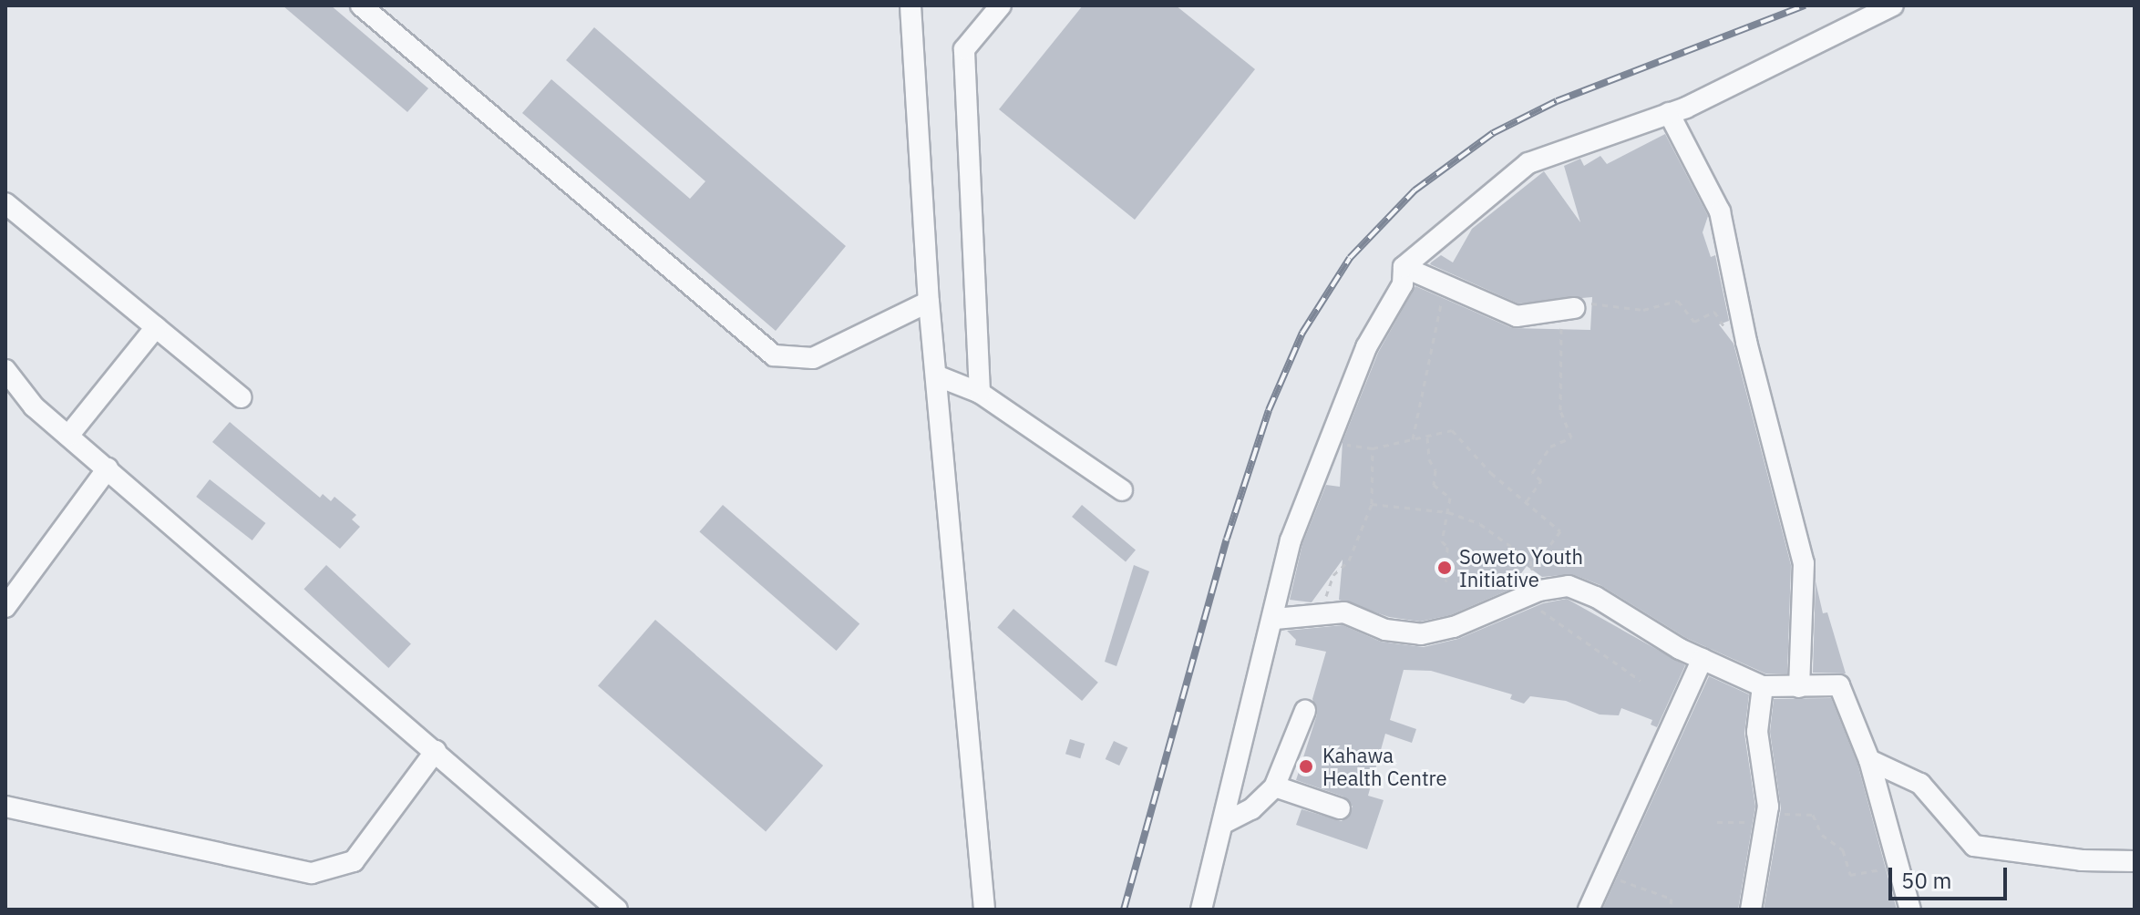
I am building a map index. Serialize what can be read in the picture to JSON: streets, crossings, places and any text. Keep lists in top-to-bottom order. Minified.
{"places":["Soweto Youth Initiative","Kahawa Health Centre"],"scale_bar":"50 m"}
